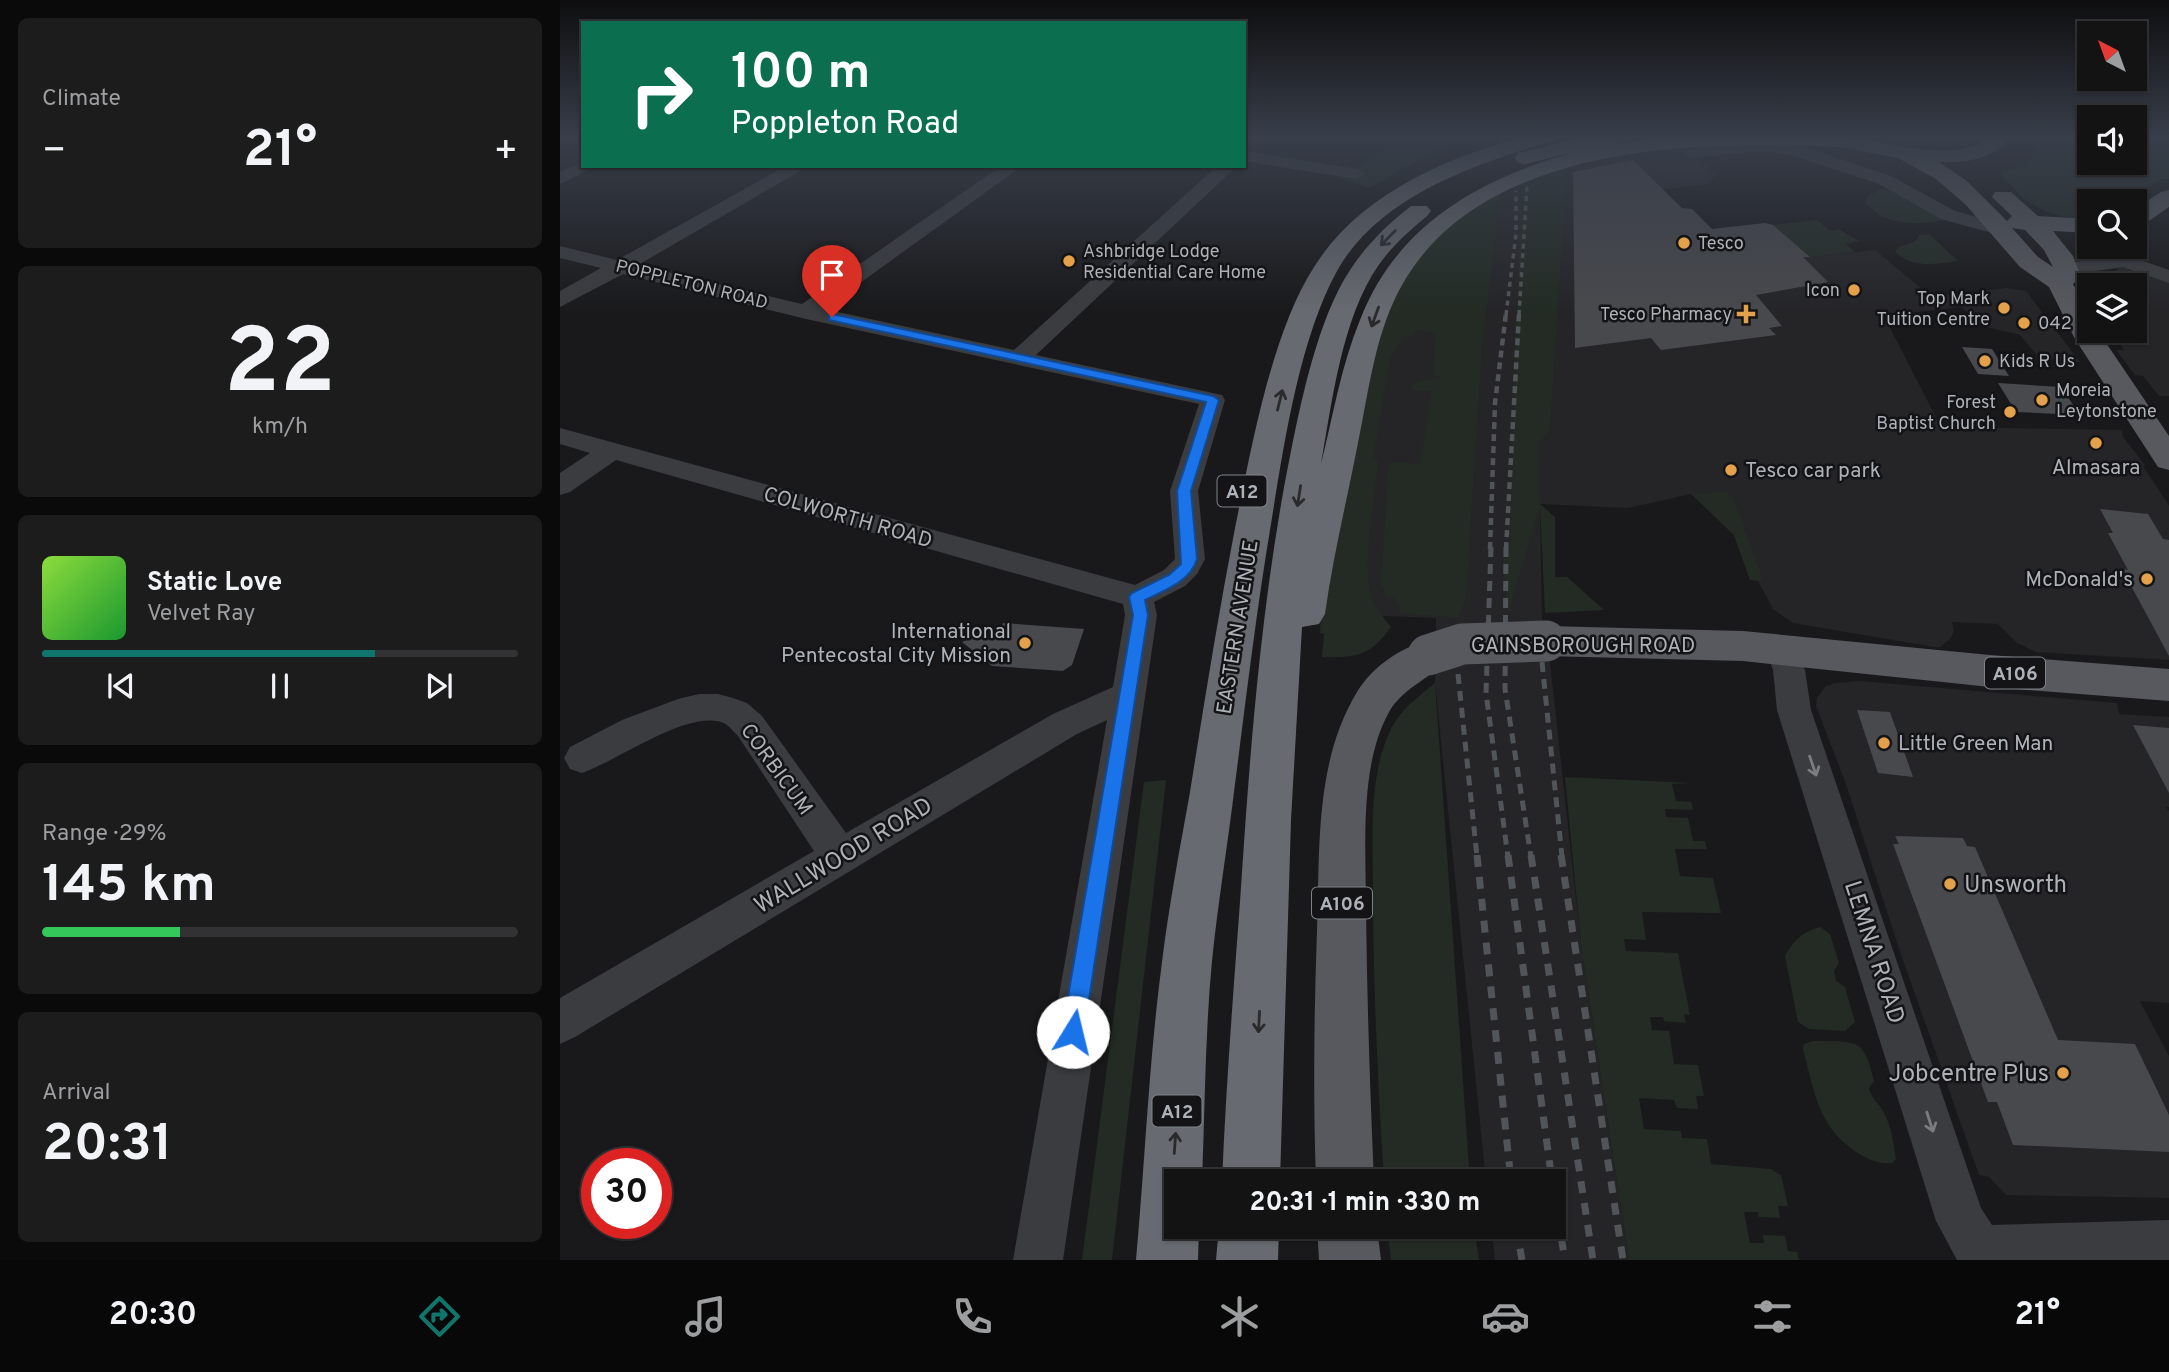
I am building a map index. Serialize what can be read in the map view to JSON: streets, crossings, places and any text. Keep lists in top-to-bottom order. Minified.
{"streets":{"highway":["A12","EASTERN AVENUE"],"main road":["GAINSBOROUGH ROAD","A106"],"street":["POPPLETON ROAD","COLWORTH ROAD","CORBICUM","WALLWOOD ROAD","LEMNA ROAD"]},"crossings":[["POPPLETON ROAD","COLWORTH ROAD"],["A12","EASTERN AVENUE"],["GAINSBOROUGH ROAD","LEMNA ROAD"],["CORBICUM","WALLWOOD ROAD"]],"one_way":["LEMNA ROAD"],"places":{"other":["Tesco","Ashbridge Lodge Residential Care Home","Icon","Top Mark Tuition Centre","042","Kids R Us","Moreia Leytonstone","Forest Baptist Church","Almasara","Tesco car park","McDonald's","International Pentecostal City Mission","Little Green Man","Unsworth","Jobcentre Plus"],"health":["Tesco Pharmacy"]},"north":"top left","page":{"tile":["Climate",["22","km/h"],["Range · 29%","145 km"],["Arrival","20:31"]],"turn":["100 m","Poppleton Road"],"heat":["−","21°","+"],"song":["Static Love","Velvet Ray"],"limit":"30","trip":"20:31 · 1 min · 330 m","tabs":["20:30","21°"]}}
